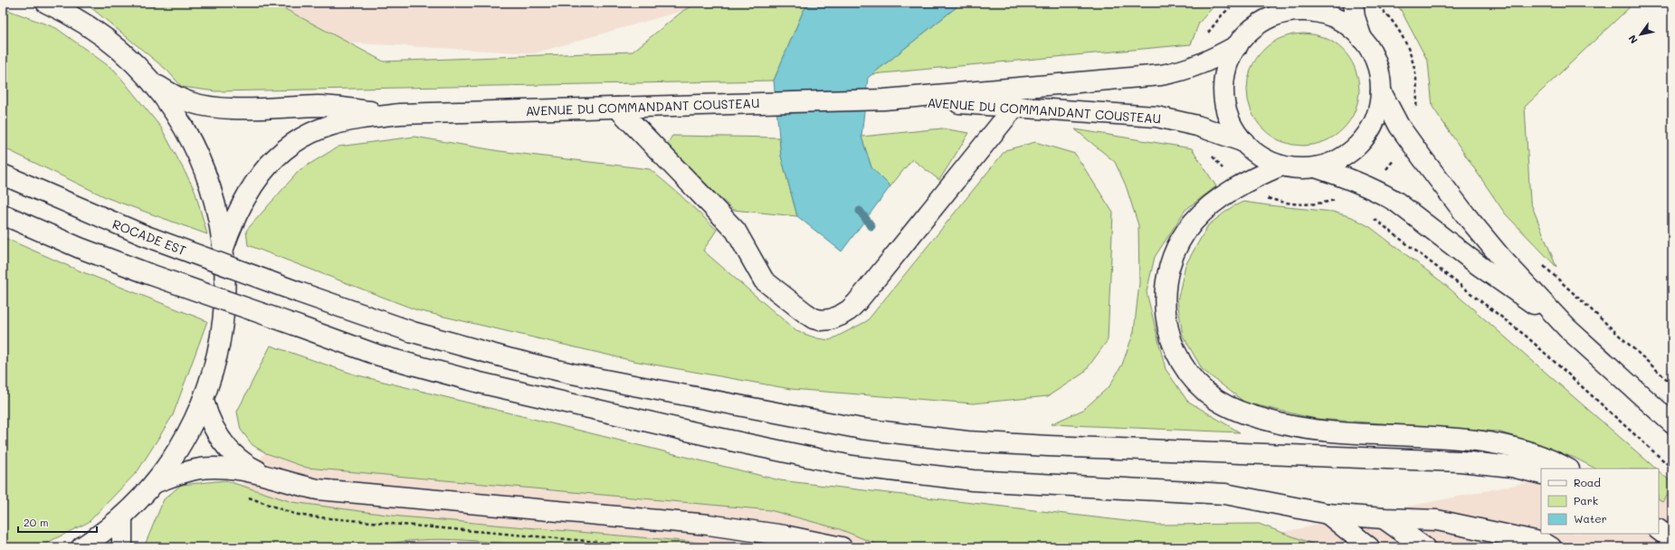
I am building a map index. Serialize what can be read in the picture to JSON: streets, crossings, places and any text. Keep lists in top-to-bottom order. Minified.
{"streets":{"main road":["AVENUE DU COMMANDANT COUSTEAU","ROCADE EST"]},"legend":["Road","Park","Water"],"scale_bar":"20 m","north":"bottom left"}
